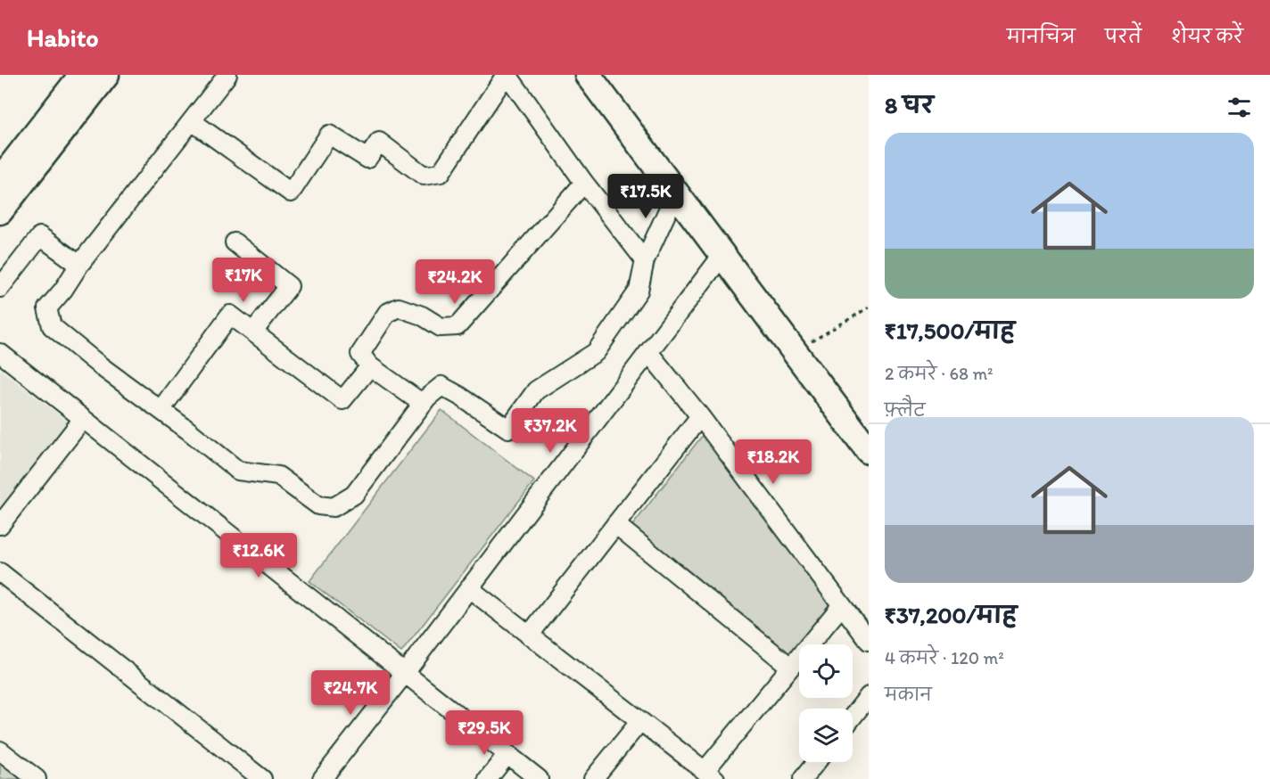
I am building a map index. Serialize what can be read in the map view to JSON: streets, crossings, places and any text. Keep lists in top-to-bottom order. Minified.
{"page":{"header":"Habito","nav":["मानचित्र","परतें","शेयर करें"],"heading":"8 घर","list":[{"name":"₹17,500/माह","note":"2 कमरे · 68 m² · फ़्लैट"},{"name":"₹37,200/माह","note":"4 कमरे · 120 m² · मकान"}],"price":["₹17.5K","₹17K","₹24.2K","₹37.2K","₹18.2K","₹12.6K","₹24.7K","₹29.5K"]}}
